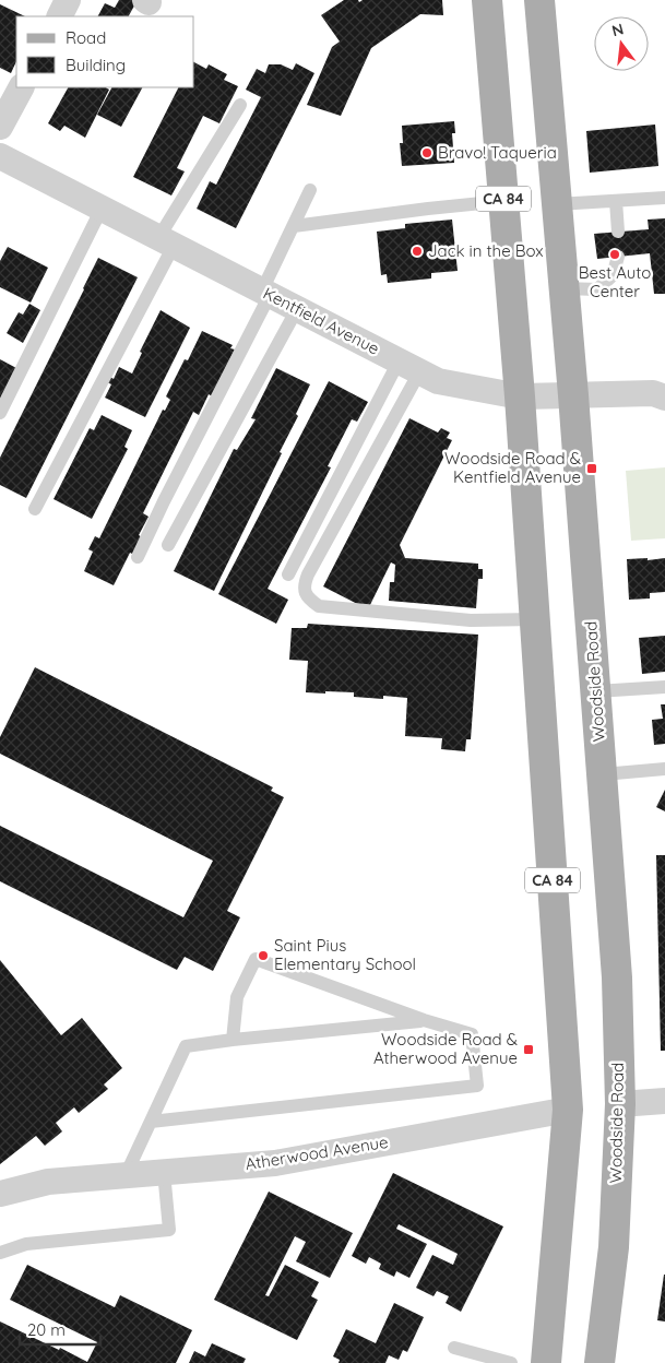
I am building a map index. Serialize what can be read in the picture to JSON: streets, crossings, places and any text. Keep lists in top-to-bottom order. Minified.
{"streets":{"main road":["CA 84","Woodside Road"],"street":["Kentfield Avenue","Atherwood Avenue"]},"crossings":[["CA 84","Kentfield Avenue"],["CA 84","Atherwood Avenue"],["Kentfield Avenue","Woodside Road"]],"places":{"other":["Bravo! Taqueria","Jack in the Box","Best Auto Center","Saint Pius Elementary School"],"transit":["Woodside Road & Kentfield Avenue","Woodside Road & Atherwood Avenue"]},"legend":["Road","Building"],"scale_bar":"20 m","north":"top"}
